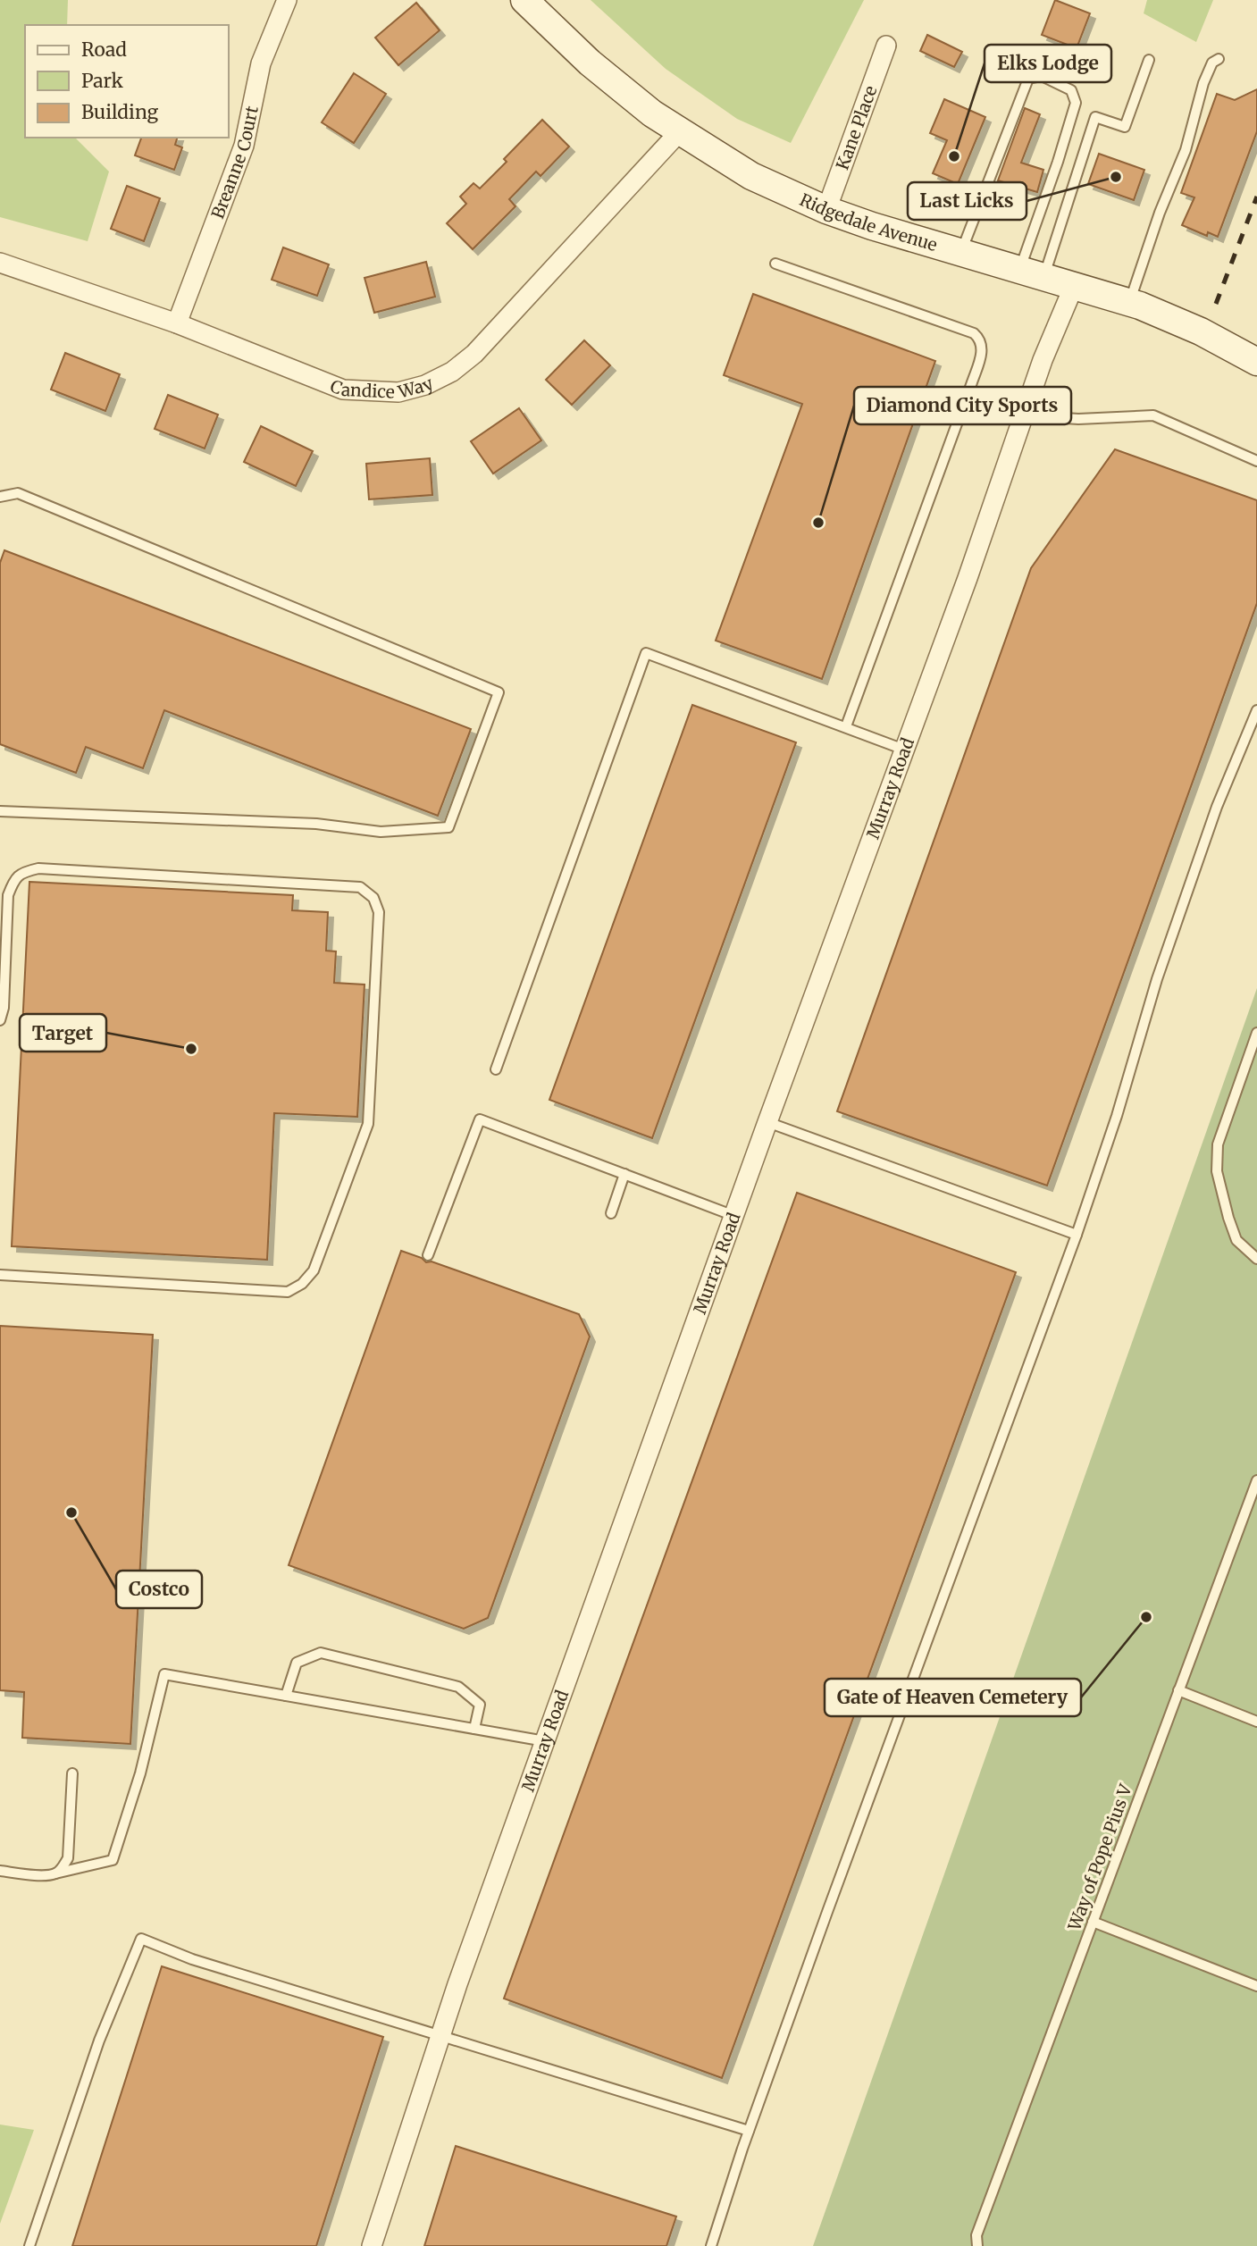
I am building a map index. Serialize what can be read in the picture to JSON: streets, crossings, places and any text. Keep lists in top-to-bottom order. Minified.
{"streets":{"main road":["Ridgedale Avenue"],"street":["Kane Place","Breanne Court","Candice Way","Murray Road"],"lane":["Way of Pope Pius V"]},"crossings":[["Kane Place","Ridgedale Avenue"],["Breanne Court","Candice Way"],["Ridgedale Avenue","Candice Way"],["Ridgedale Avenue","Murray Road"]],"places":["Elks Lodge","Last Licks","Diamond City Sports","Target","Costco","Gate of Heaven Cemetery"],"legend":["Road","Park","Building"]}
